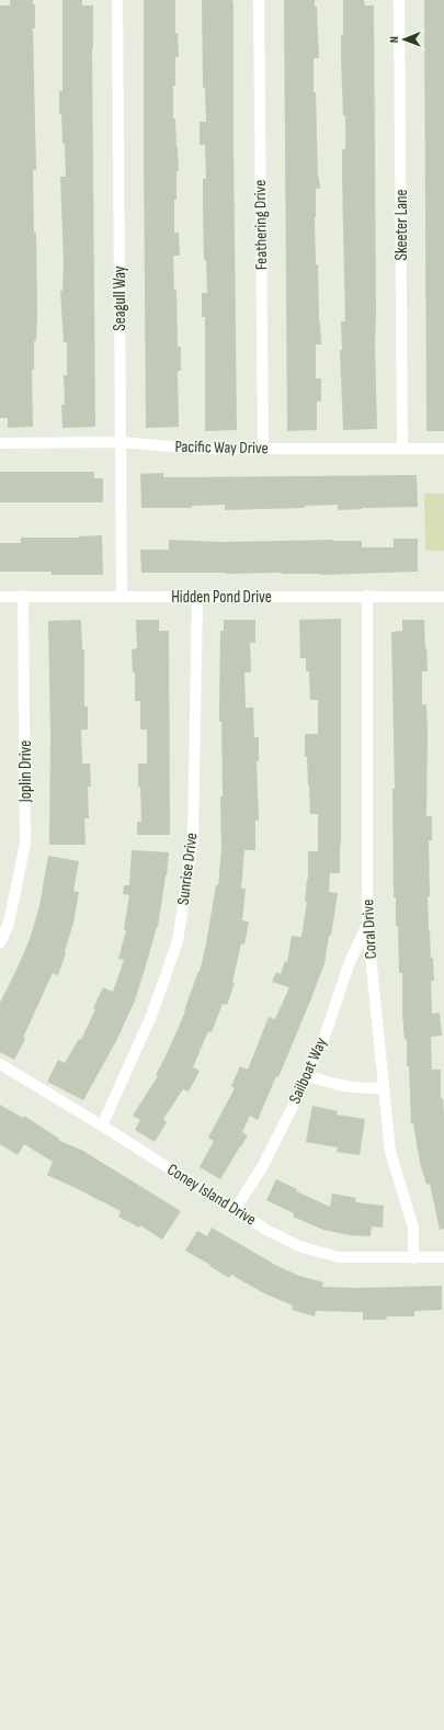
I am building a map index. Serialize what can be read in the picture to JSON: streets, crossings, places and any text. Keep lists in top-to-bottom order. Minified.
{"streets":{"street":["Feathering Drive","Skeeter Lane","Seagull Way","Pacific Way Drive","Hidden Pond Drive","Joplin Drive","Sunrise Drive","Coral Drive","Sailboat Way","Coney Island Drive"]},"crossings":[["Feathering Drive","Pacific Way Drive"],["Skeeter Lane","Pacific Way Drive"],["Seagull Way","Pacific Way Drive"],["Seagull Way","Hidden Pond Drive"],["Hidden Pond Drive","Joplin Drive"],["Hidden Pond Drive","Sunrise Drive"],["Hidden Pond Drive","Coral Drive"],["Sunrise Drive","Coney Island Drive"],["Coral Drive","Sailboat Way"],["Coral Drive","Coney Island Drive"],["Sailboat Way","Coney Island Drive"]],"north":"left"}
